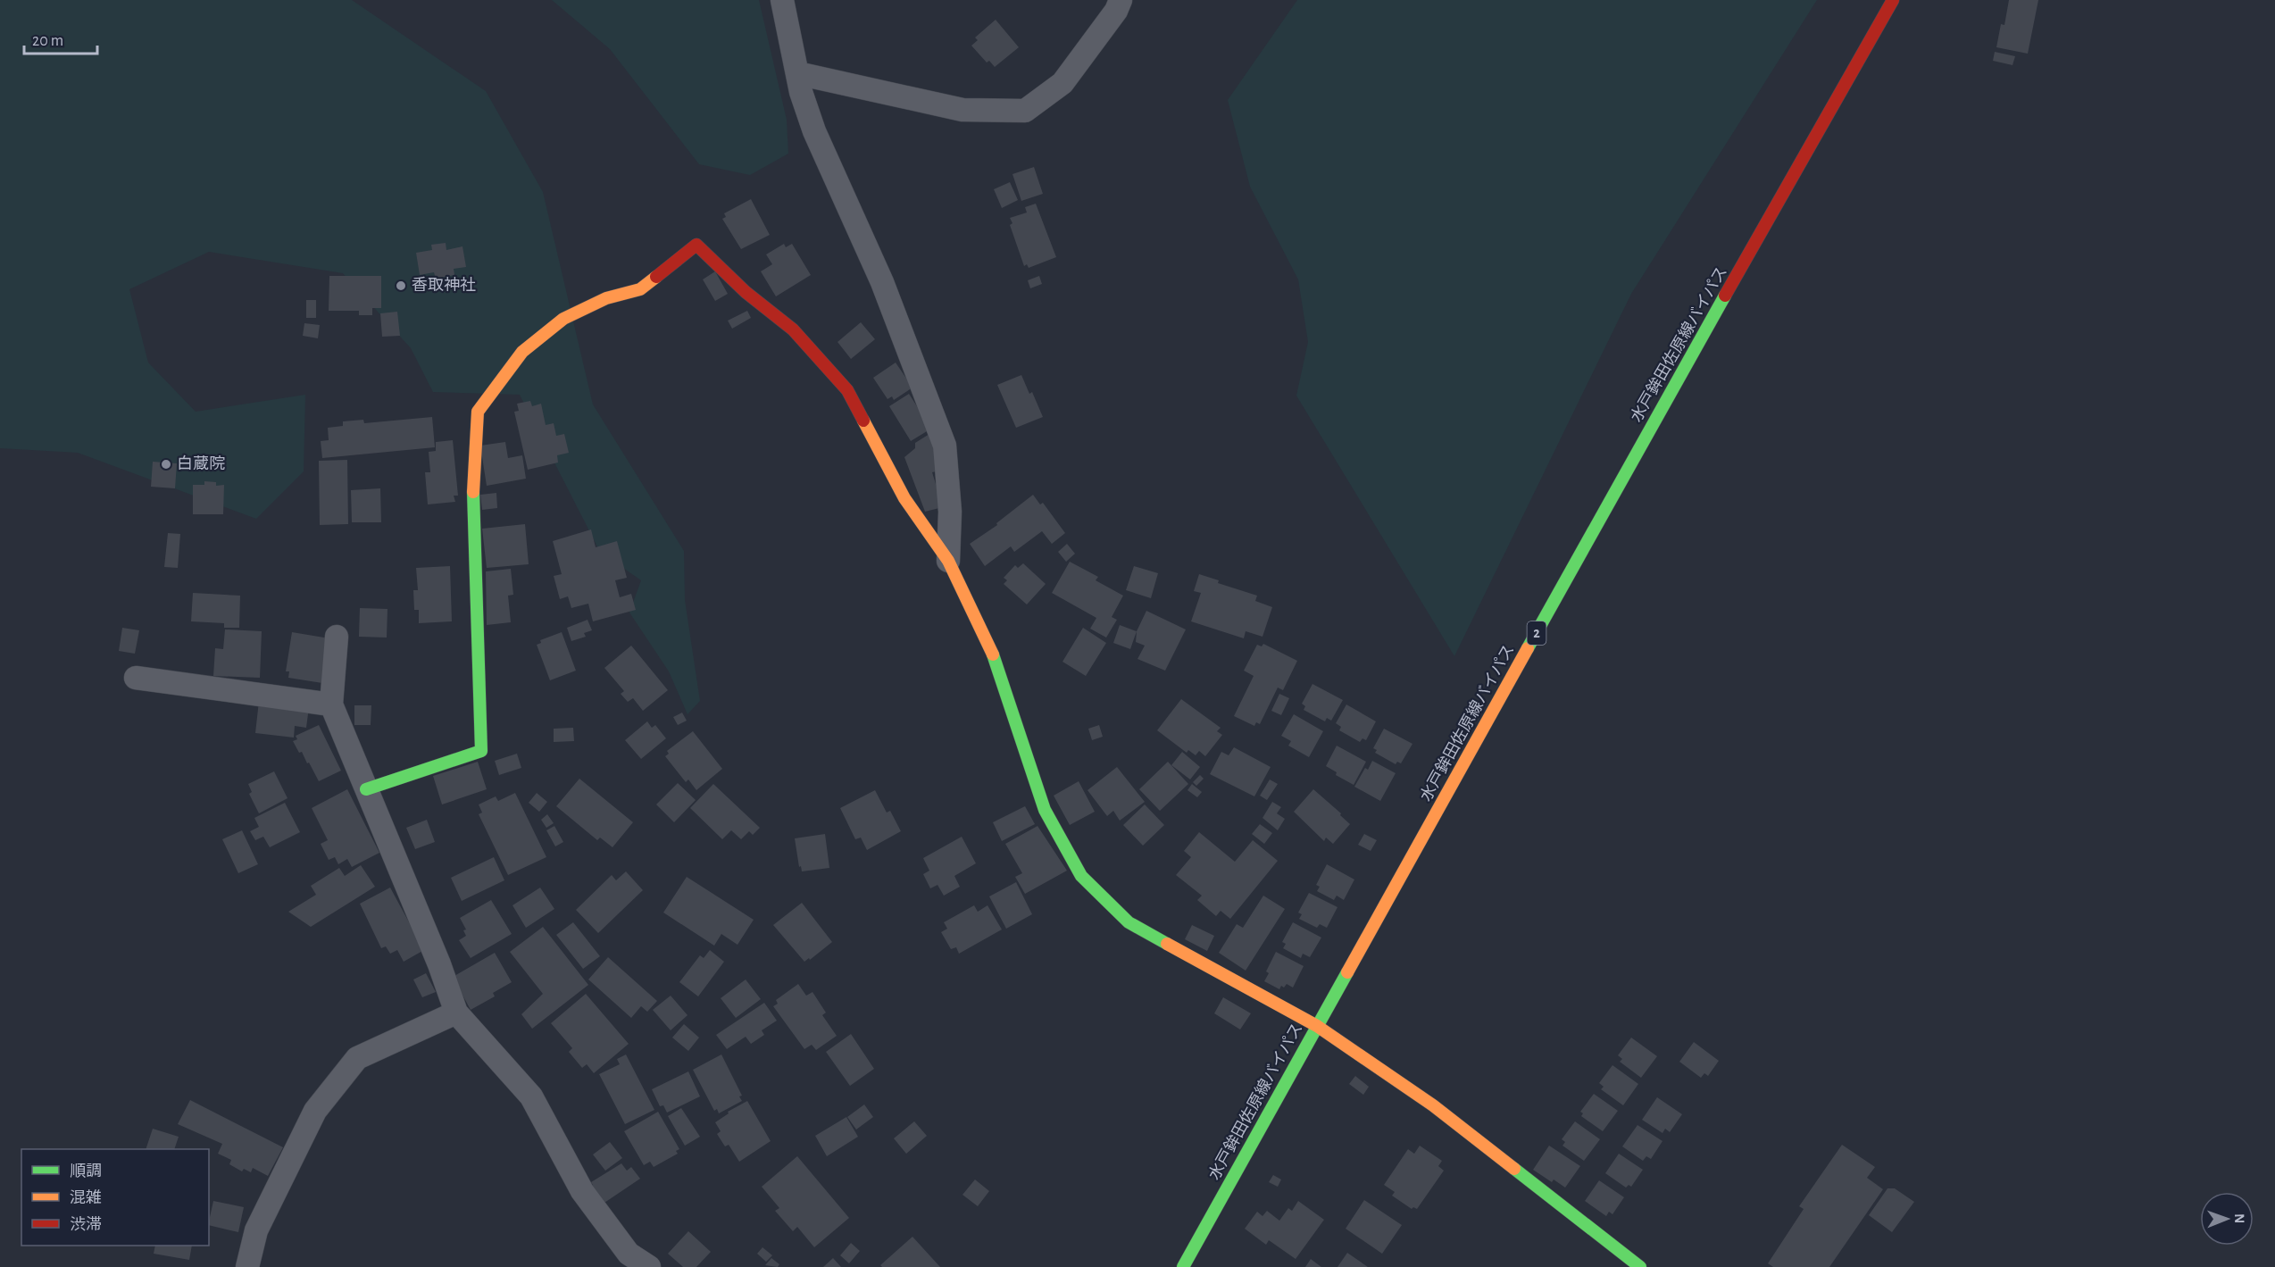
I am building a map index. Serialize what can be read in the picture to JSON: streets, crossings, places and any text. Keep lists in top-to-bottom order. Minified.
{"streets":{"street":["水戸鉾田佐原線バイパス","2"]},"places":["香取神社","白蔵院"],"legend":["順調","混雑","渋滞"],"scale_bar":"20 m","north":"right"}
